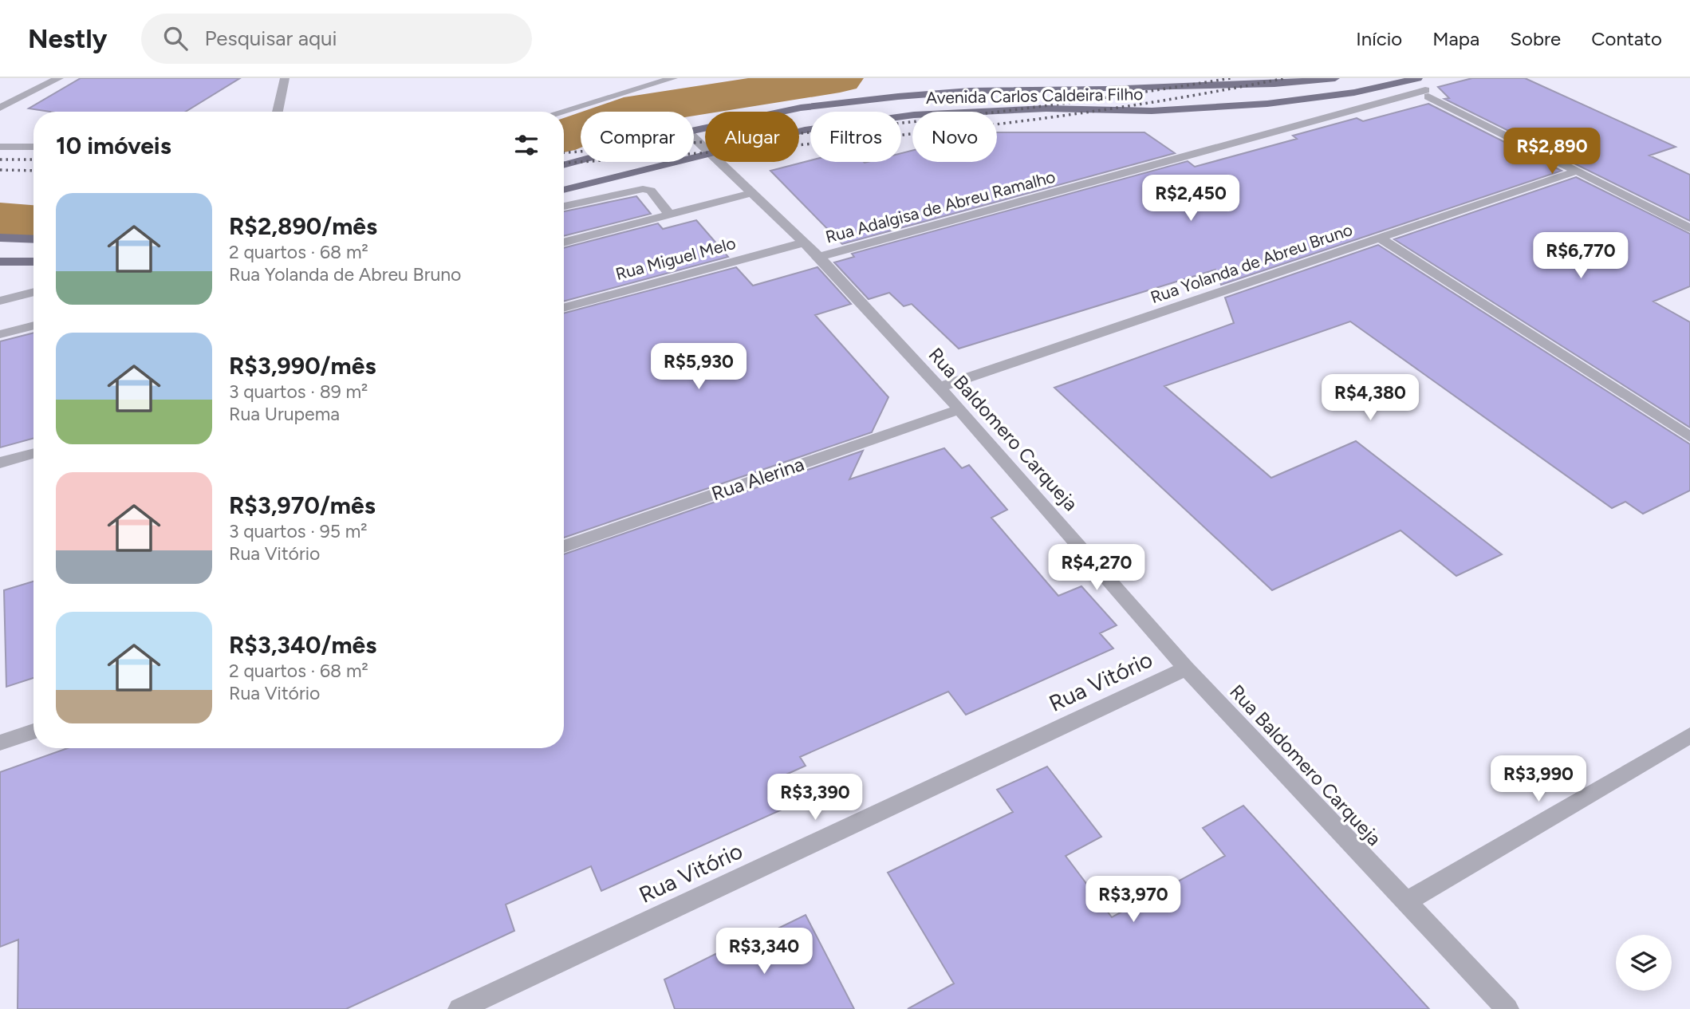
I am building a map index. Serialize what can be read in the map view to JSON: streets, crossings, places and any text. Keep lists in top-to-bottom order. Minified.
{"streets":{"main road":["Avenida Carlos Caldeira Filho"],"street":["Rua Adalgisa de Abreu Ramalho","Rua Miguel Melo","Rua Yolanda de Abreu Bruno","Rua Baldomero Carqueja","Rua Alerina","Rua Vitório"]},"crossings":[["Rua Adalgisa de Abreu Ramalho","Rua Yolanda de Abreu Bruno"],["Rua Adalgisa de Abreu Ramalho","Rua Baldomero Carqueja"],["Rua Miguel Melo","Rua Baldomero Carqueja"],["Rua Yolanda de Abreu Bruno","Rua Baldomero Carqueja"],["Rua Baldomero Carqueja","Rua Alerina"],["Rua Baldomero Carqueja","Rua Vitório"]],"page":{"header":"Nestly","search":"Pesquisar aqui","nav":["Início","Mapa","Sobre","Contato"],"chip":["Comprar","Alugar","Filtros","Novo"],"heading":"10 imóveis","price":["R$2,890","R$2,450","R$6,770","R$5,930","R$4,380","R$4,270","R$3,990","R$3,390","R$3,970","R$3,340"],"list":[{"name":"R$2,890/mês","note":"2 quartos · 68 m² · Rua Yolanda de Abreu Bruno"},{"name":"R$3,990/mês","note":"3 quartos · 89 m² · Rua Urupema"},{"name":"R$3,970/mês","note":"3 quartos · 95 m² · Rua Vitório"},{"name":"R$3,340/mês","note":"2 quartos · 68 m² · Rua Vitório"}]}}
